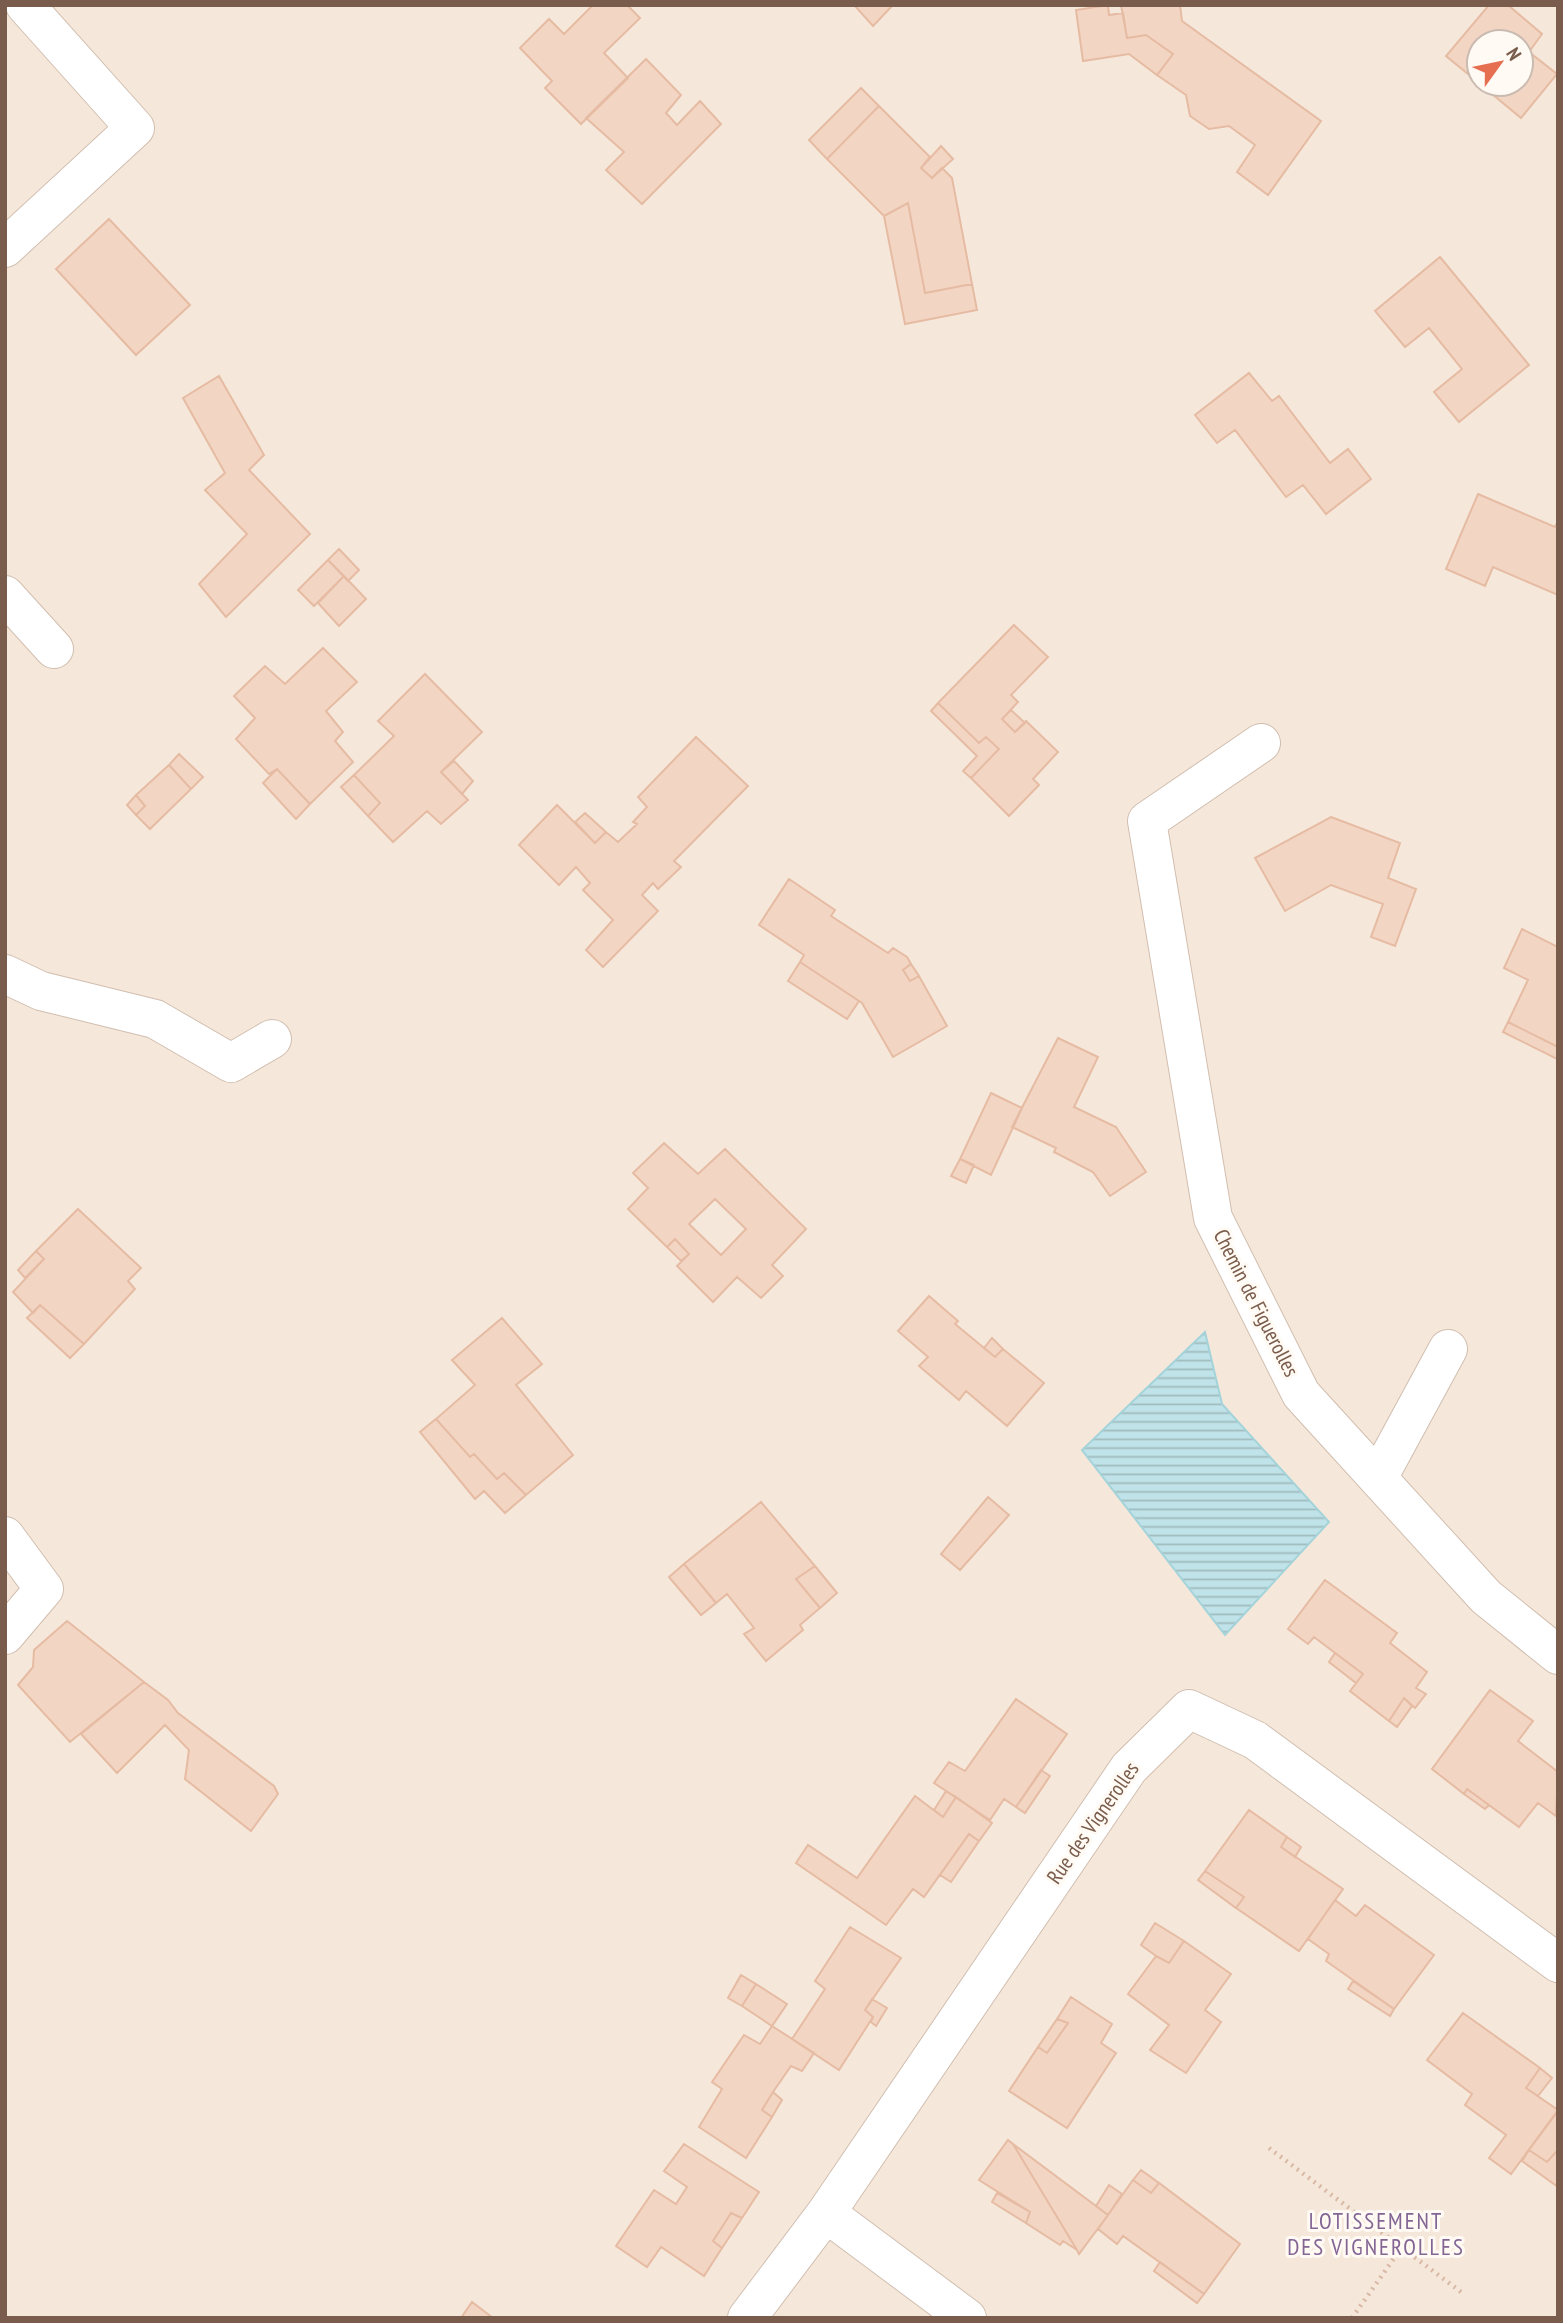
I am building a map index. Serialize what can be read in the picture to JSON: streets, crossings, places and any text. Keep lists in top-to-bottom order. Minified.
{"streets":{"street":["Chemin de Figuerolles","Rue des Vignerolles"]},"districts":["LOTISSEMENT DES VIGNEROLLES"],"north":"top right"}
